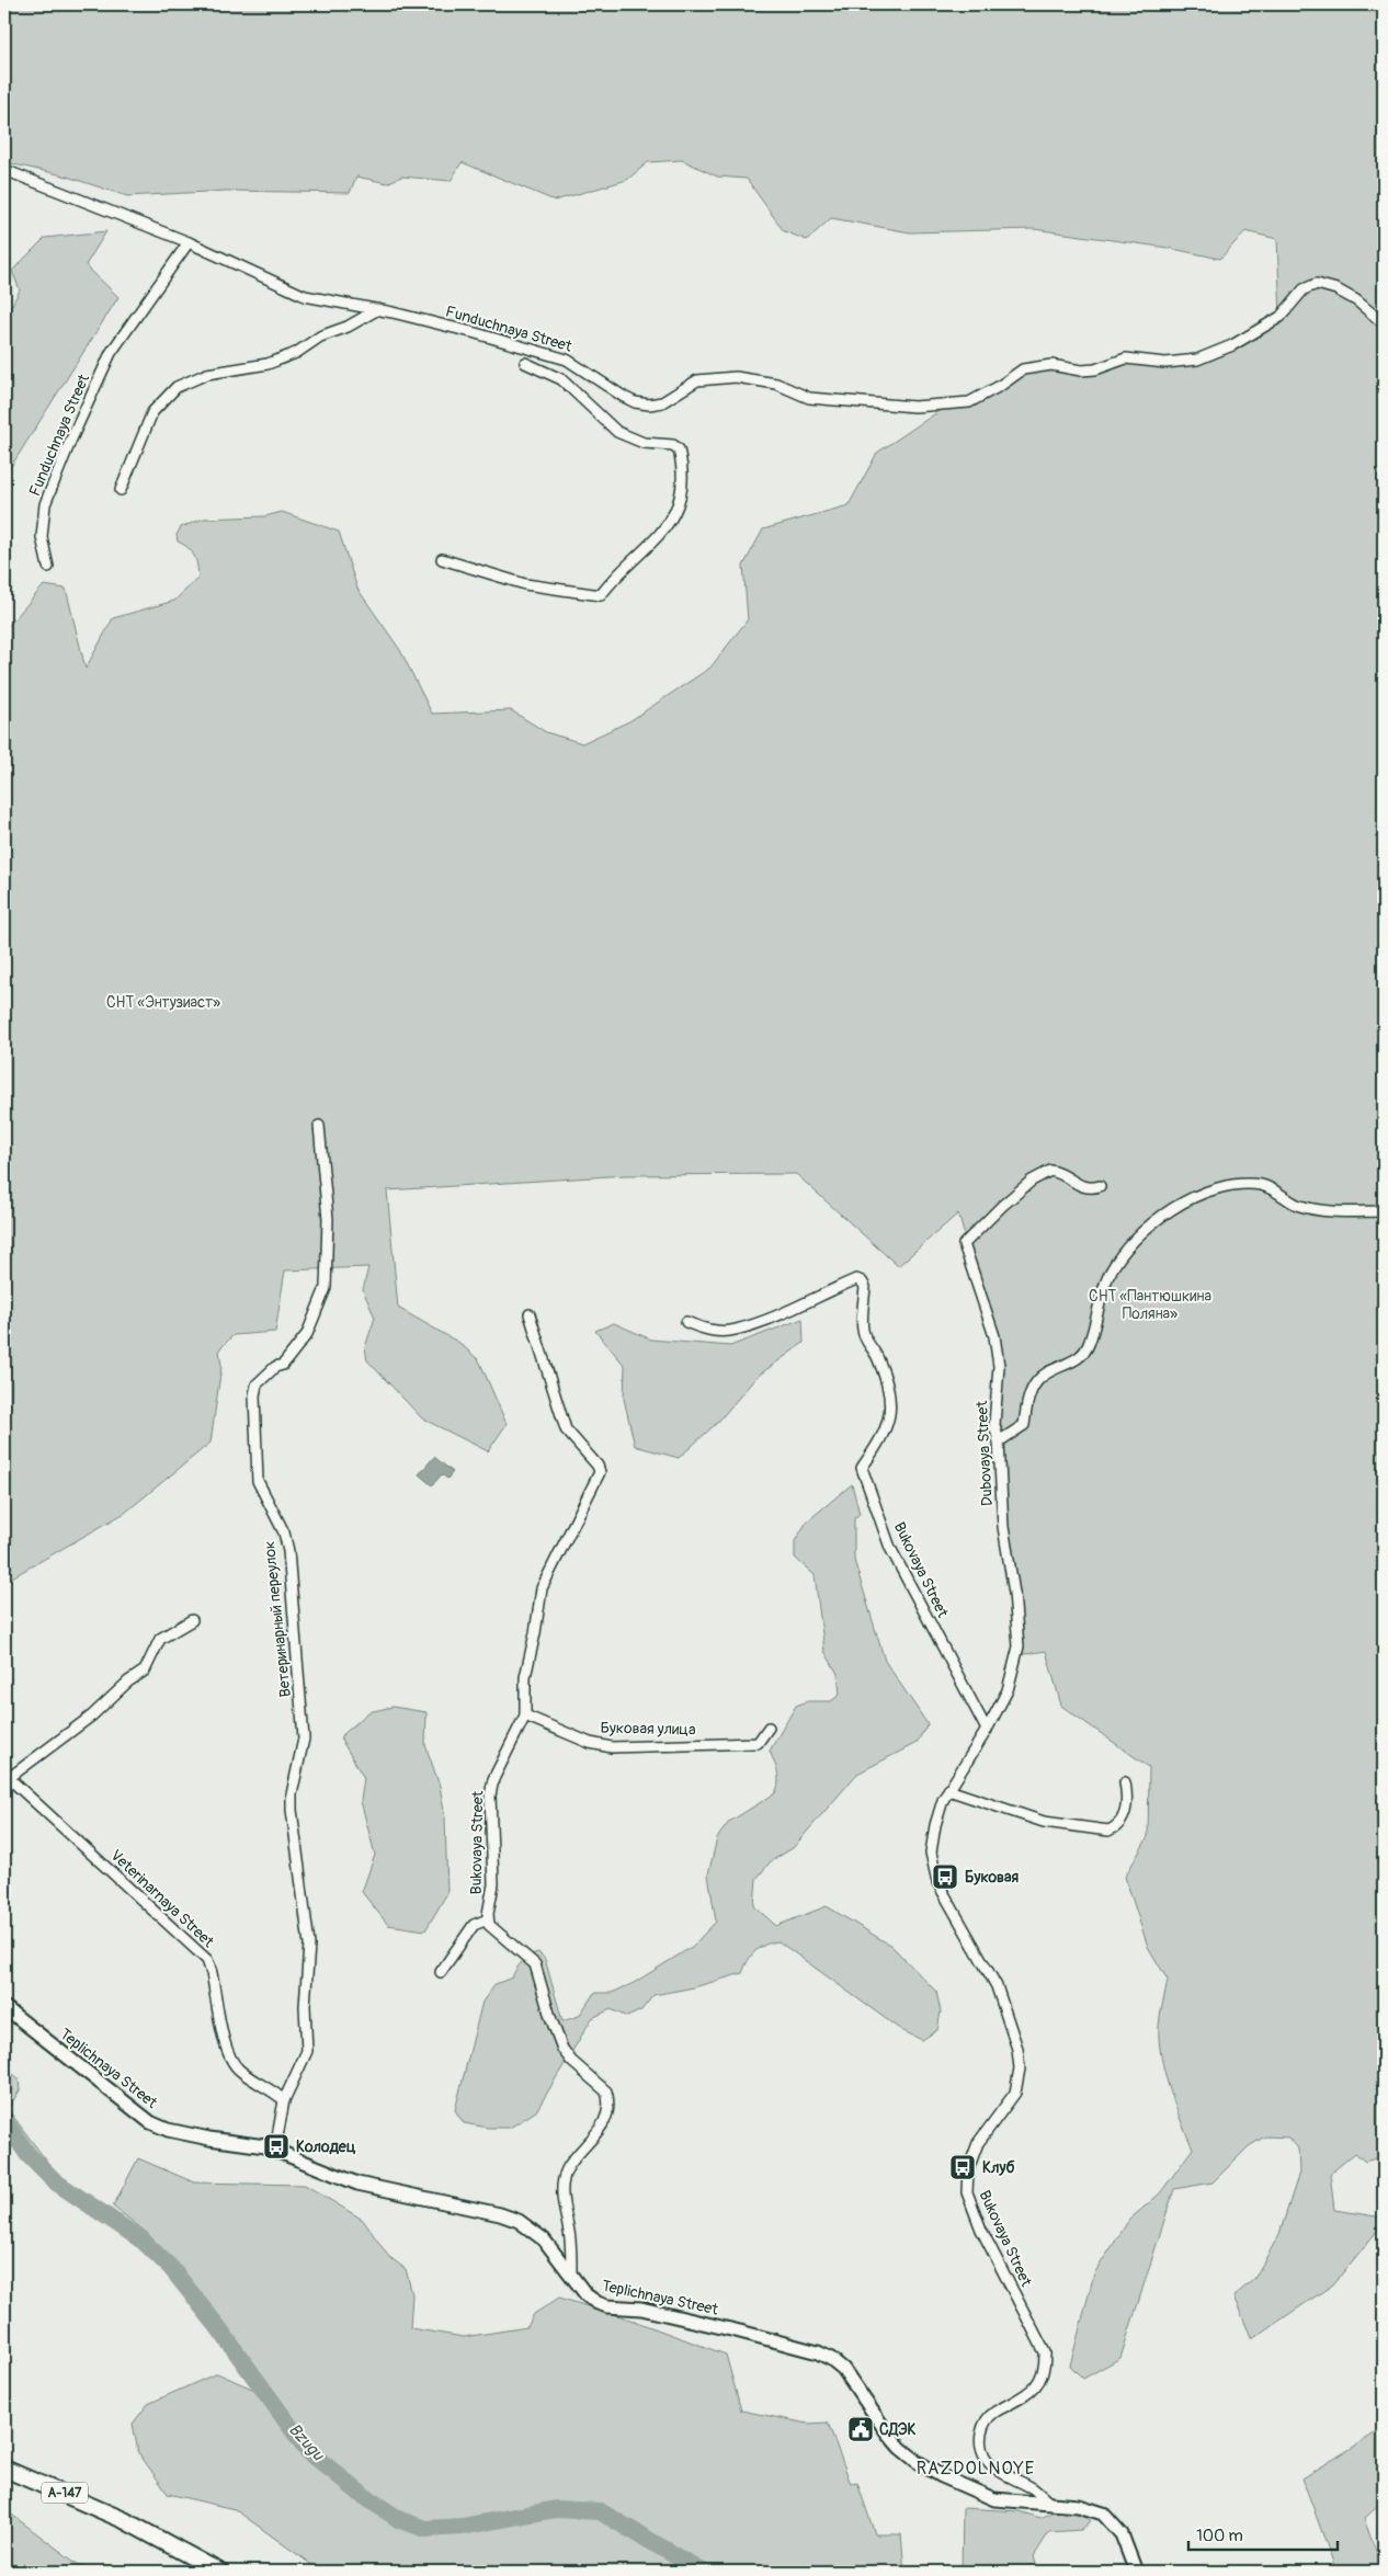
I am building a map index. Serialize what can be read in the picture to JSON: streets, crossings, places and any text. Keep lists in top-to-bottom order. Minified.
{"streets":{"highway":["А-147"],"street":["Funduchnaya Street","Dubovaya Street","Bukovaya Street","Ветеринарный переулок","Буковая улица","Veterinarnaya Street","Teplichnaya Street"]},"crossings":[["Dubovaya Street","Bukovaya Street"],["Bukovaya Street","Буковая улица"],["Bukovaya Street","Teplichnaya Street"],["Ветеринарный переулок","Veterinarnaya Street"]],"districts":["RAZDOLNOYE"],"water":["Bzugu"],"parks":["СНТ «Энтузиаст»","СНТ «Пантюшкина Поляна»"],"places":{"bus stop":["Буковая","Колодец","Клуб"],"public building":["СДЭК"]},"scale_bar":"100 m"}
